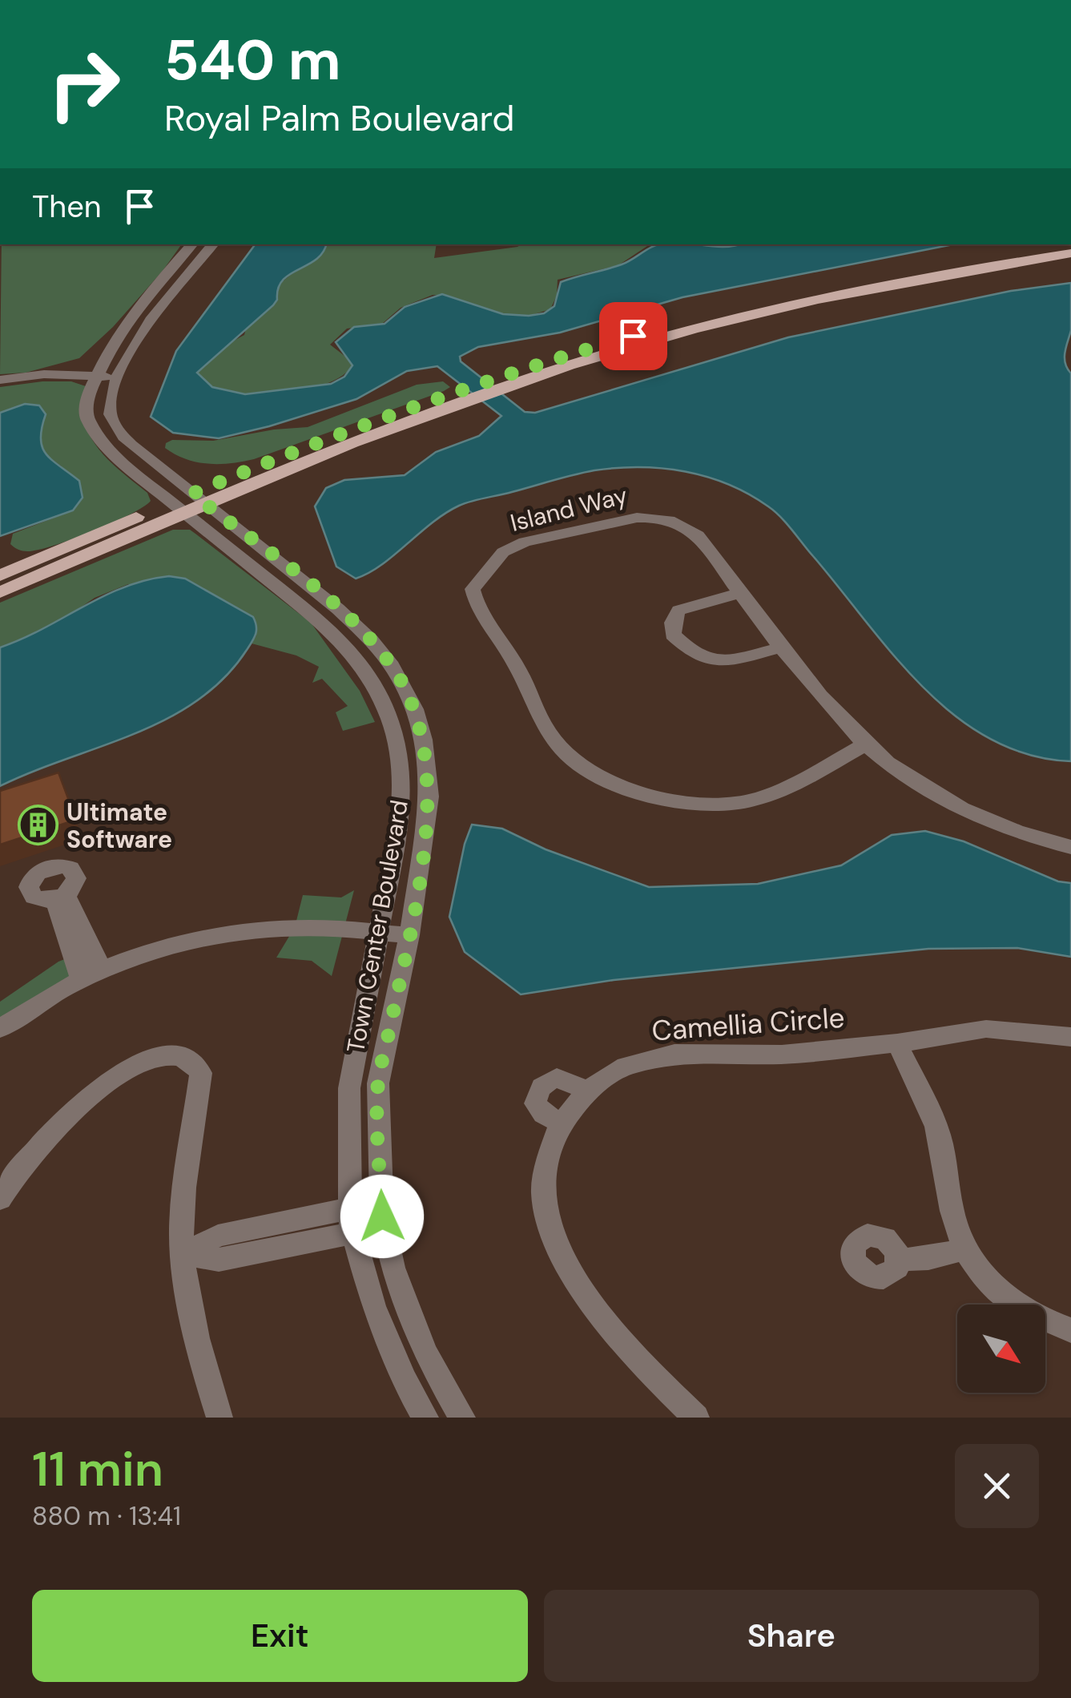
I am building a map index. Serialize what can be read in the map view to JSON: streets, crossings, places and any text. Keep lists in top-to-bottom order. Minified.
{"streets":{"street":["Island Way","Town Center Boulevard","Camellia Circle"]},"places":{"building":["Ultimate Software"]},"north":"bottom right","page":{"turn":["540 m","Royal Palm Boulevard"],"then":"Then","heading":["11 min","880 m · 13:41"],"buttons":["Exit","Share"]}}
